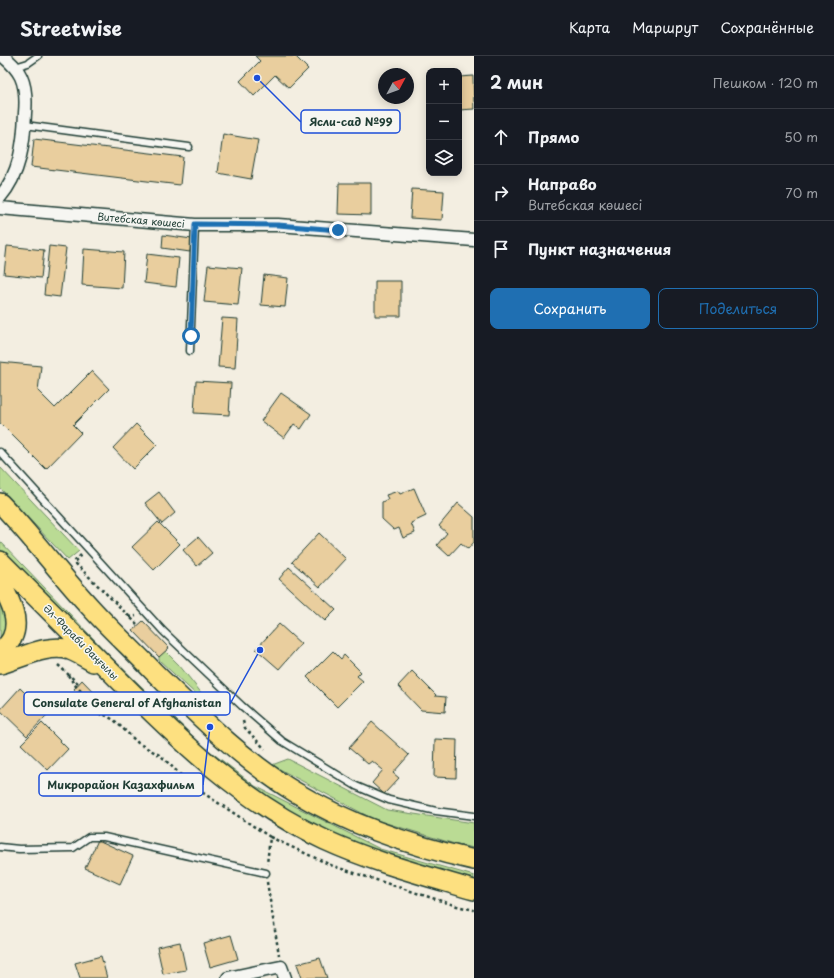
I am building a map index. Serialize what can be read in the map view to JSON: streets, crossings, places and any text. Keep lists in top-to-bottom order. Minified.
{"streets":{"main road":["Әл-Фараби даңғылы"],"street":["Витебская көшесі"]},"places":["Ясли-сад №99","Consulate General of Afghanistan","Микрорайон Казахфильм"],"north":"top right","page":{"header":"Streetwise","nav":["Карта","Маршрут","Сохранённые"],"heading":["2 мин","Пешком · 120 m"],"map_buttons":["+","−"],"list":[["Прямо","50 m"],["Направо","Витебская көшесі","70 m"],"Пункт назначения"],"buttons":["Сохранить","Поделиться"]}}
